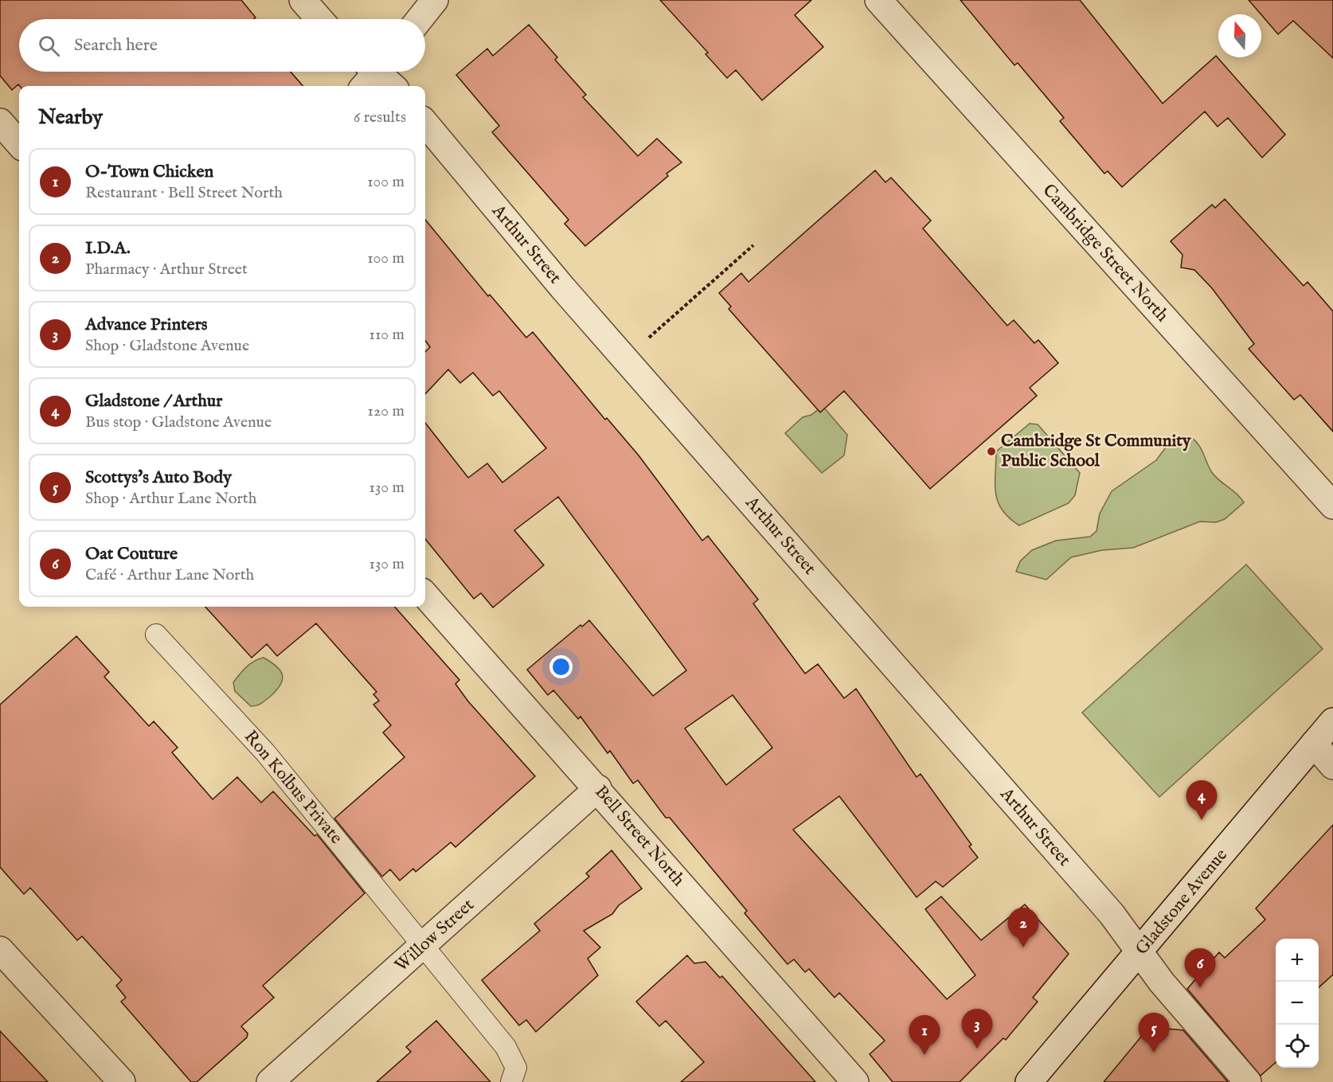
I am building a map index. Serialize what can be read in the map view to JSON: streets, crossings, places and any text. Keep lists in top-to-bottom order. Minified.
{"streets":{"street":["Arthur Street","Cambridge Street North","Bell Street North","Gladstone Avenue","Willow Street"],"lane":["Ron Kolbus Private"]},"crossings":[["Arthur Street","Gladstone Avenue"],["Ron Kolbus Private","Willow Street"],["Bell Street North","Willow Street"]],"places":["Cambridge St Community Public School"],"north":"top","page":{"search":"Search here","heading":["Nearby","6 results"],"list":[{"mark":"1","name":"O-Town Chicken","note":"Restaurant · Bell Street North","value":"100 m"},{"mark":"2","name":"I.D.A.","note":"Pharmacy · Arthur Street","value":"100 m"},{"mark":"3","name":"Advance Printers","note":"Shop · Gladstone Avenue","value":"110 m"},{"mark":"4","name":"Gladstone / Arthur","note":"Bus stop · Gladstone Avenue","value":"120 m"},{"mark":"5","name":"Scottys's Auto Body","note":"Shop · Arthur Lane North","value":"130 m"},{"mark":"6","name":"Oat Couture","note":"Café · Arthur Lane North","value":"130 m"}],"pins":["4","2","6","3","5","1"],"map_buttons":["+","−"]}}
